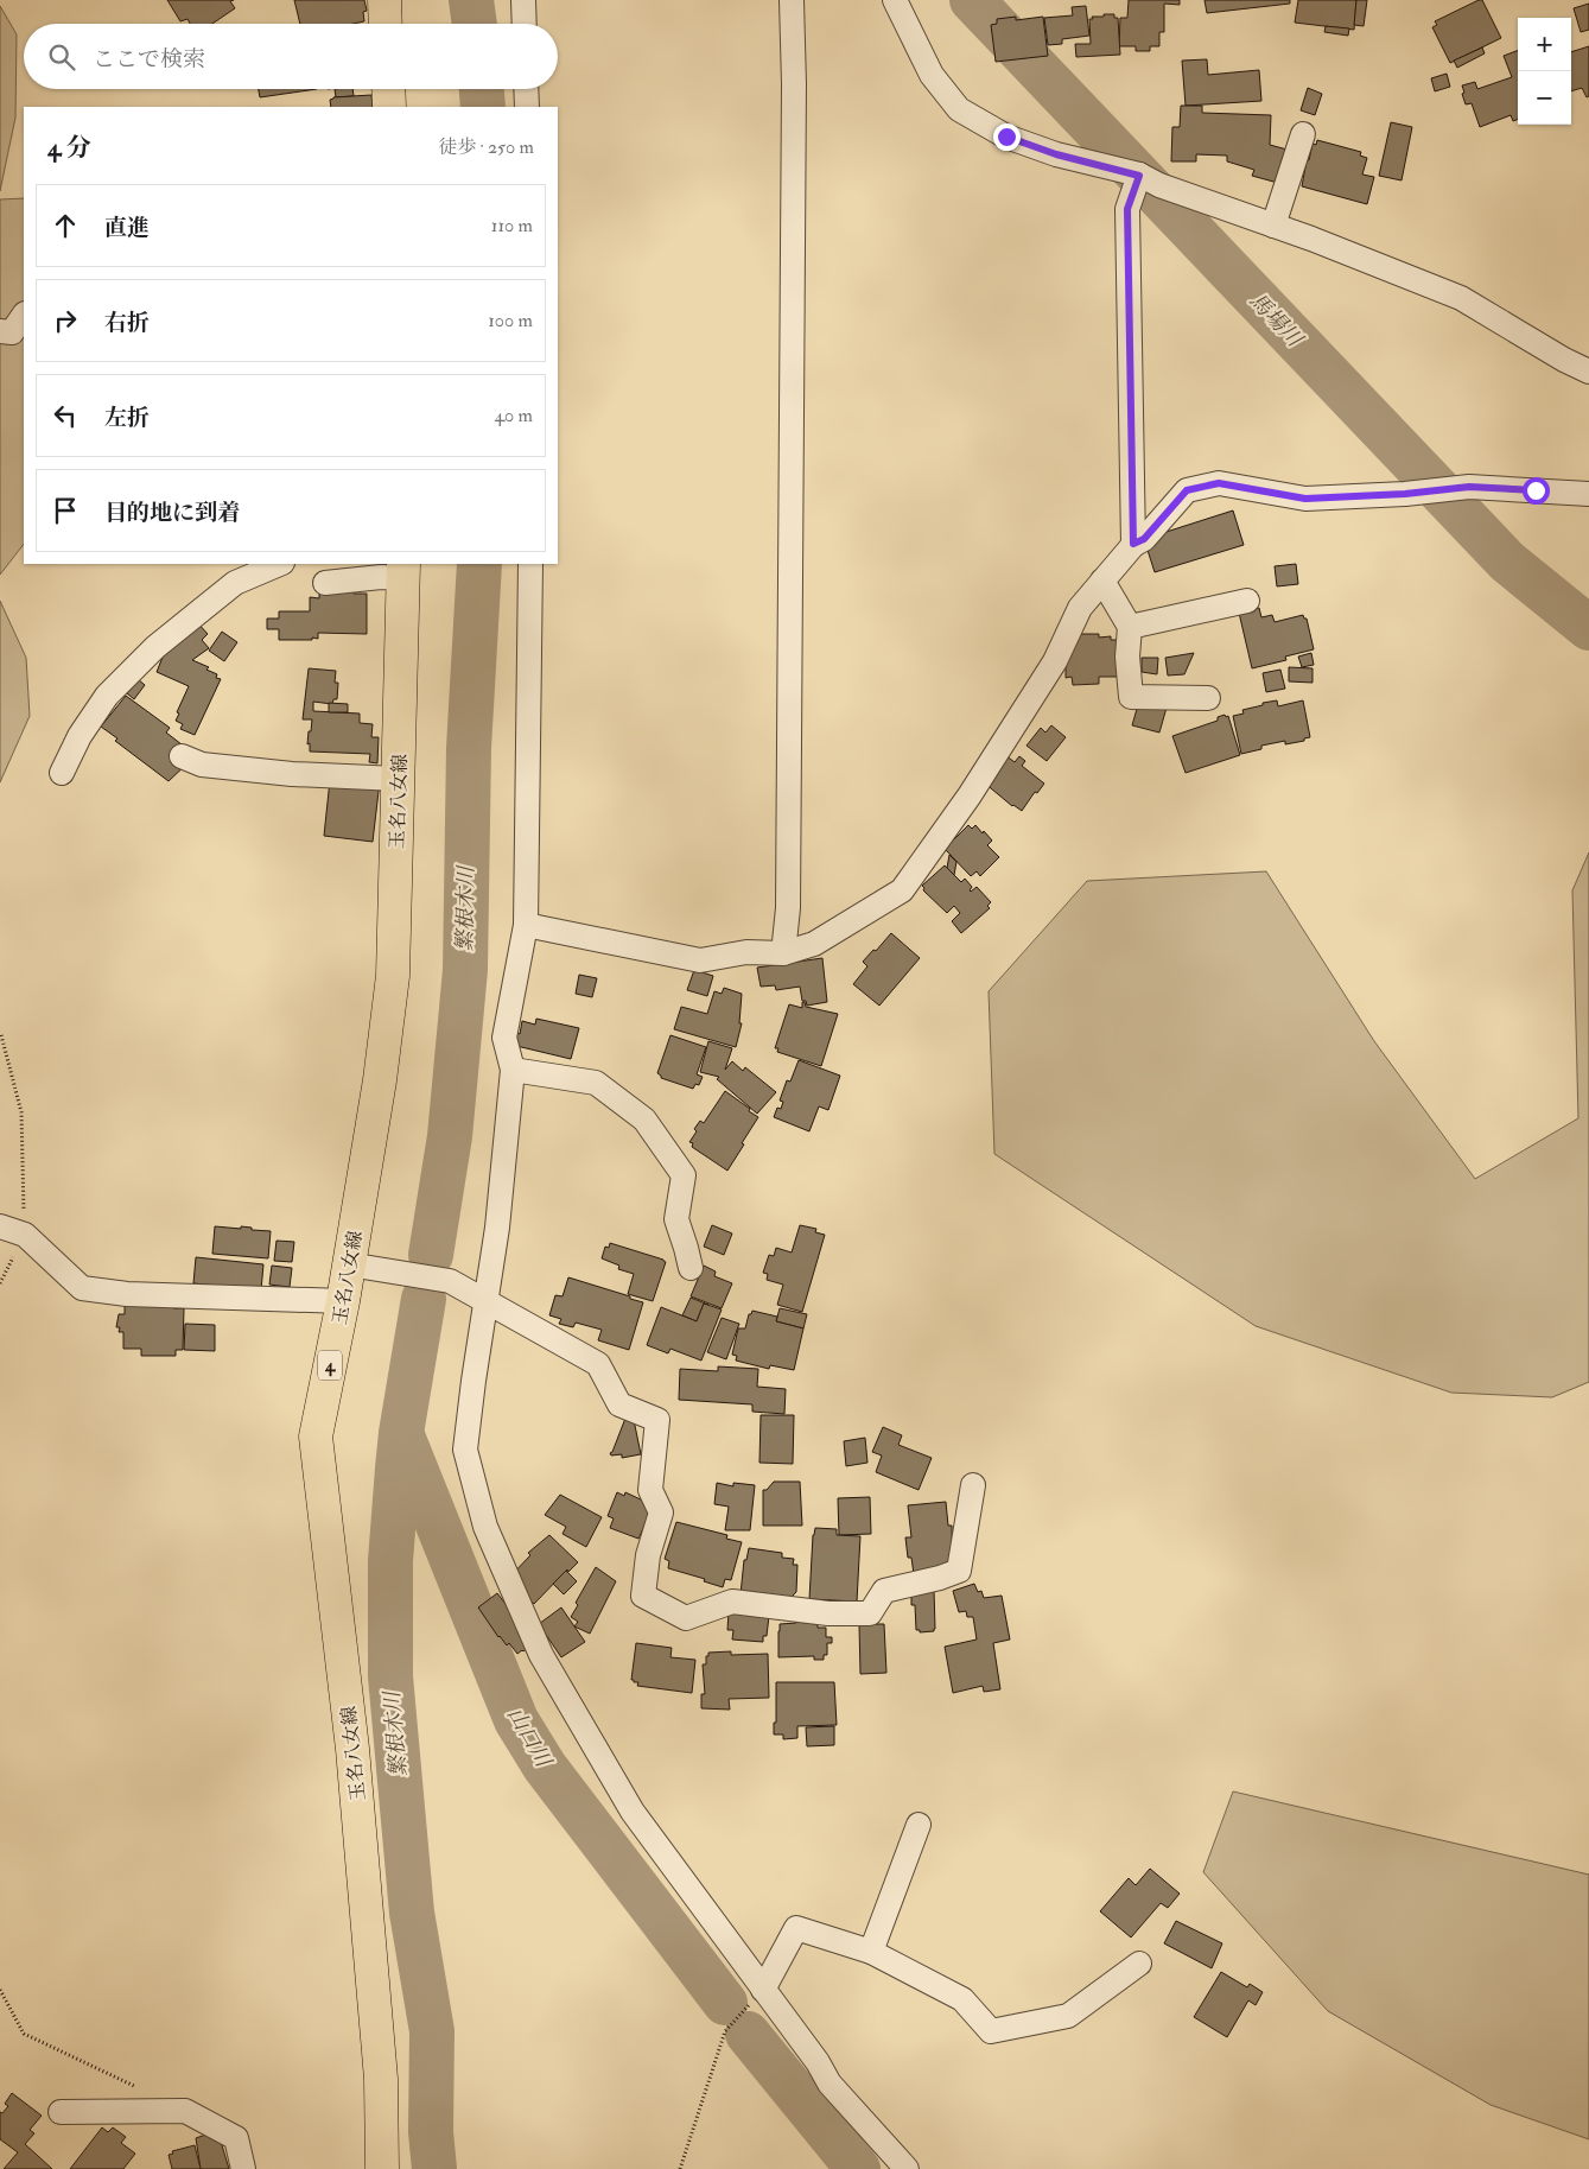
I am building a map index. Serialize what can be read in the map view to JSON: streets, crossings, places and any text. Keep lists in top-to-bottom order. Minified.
{"streets":{"main road":["玉名八女線","4"]},"water":["馬場川","繁根木川","山口川"],"page":{"map_buttons":["+","−"],"search":"ここで検索","heading":["4 分","徒歩 · 250 m"],"list":[["直進","110 m"],["右折","100 m"],["左折","40 m"],"目的地に到着"]}}
